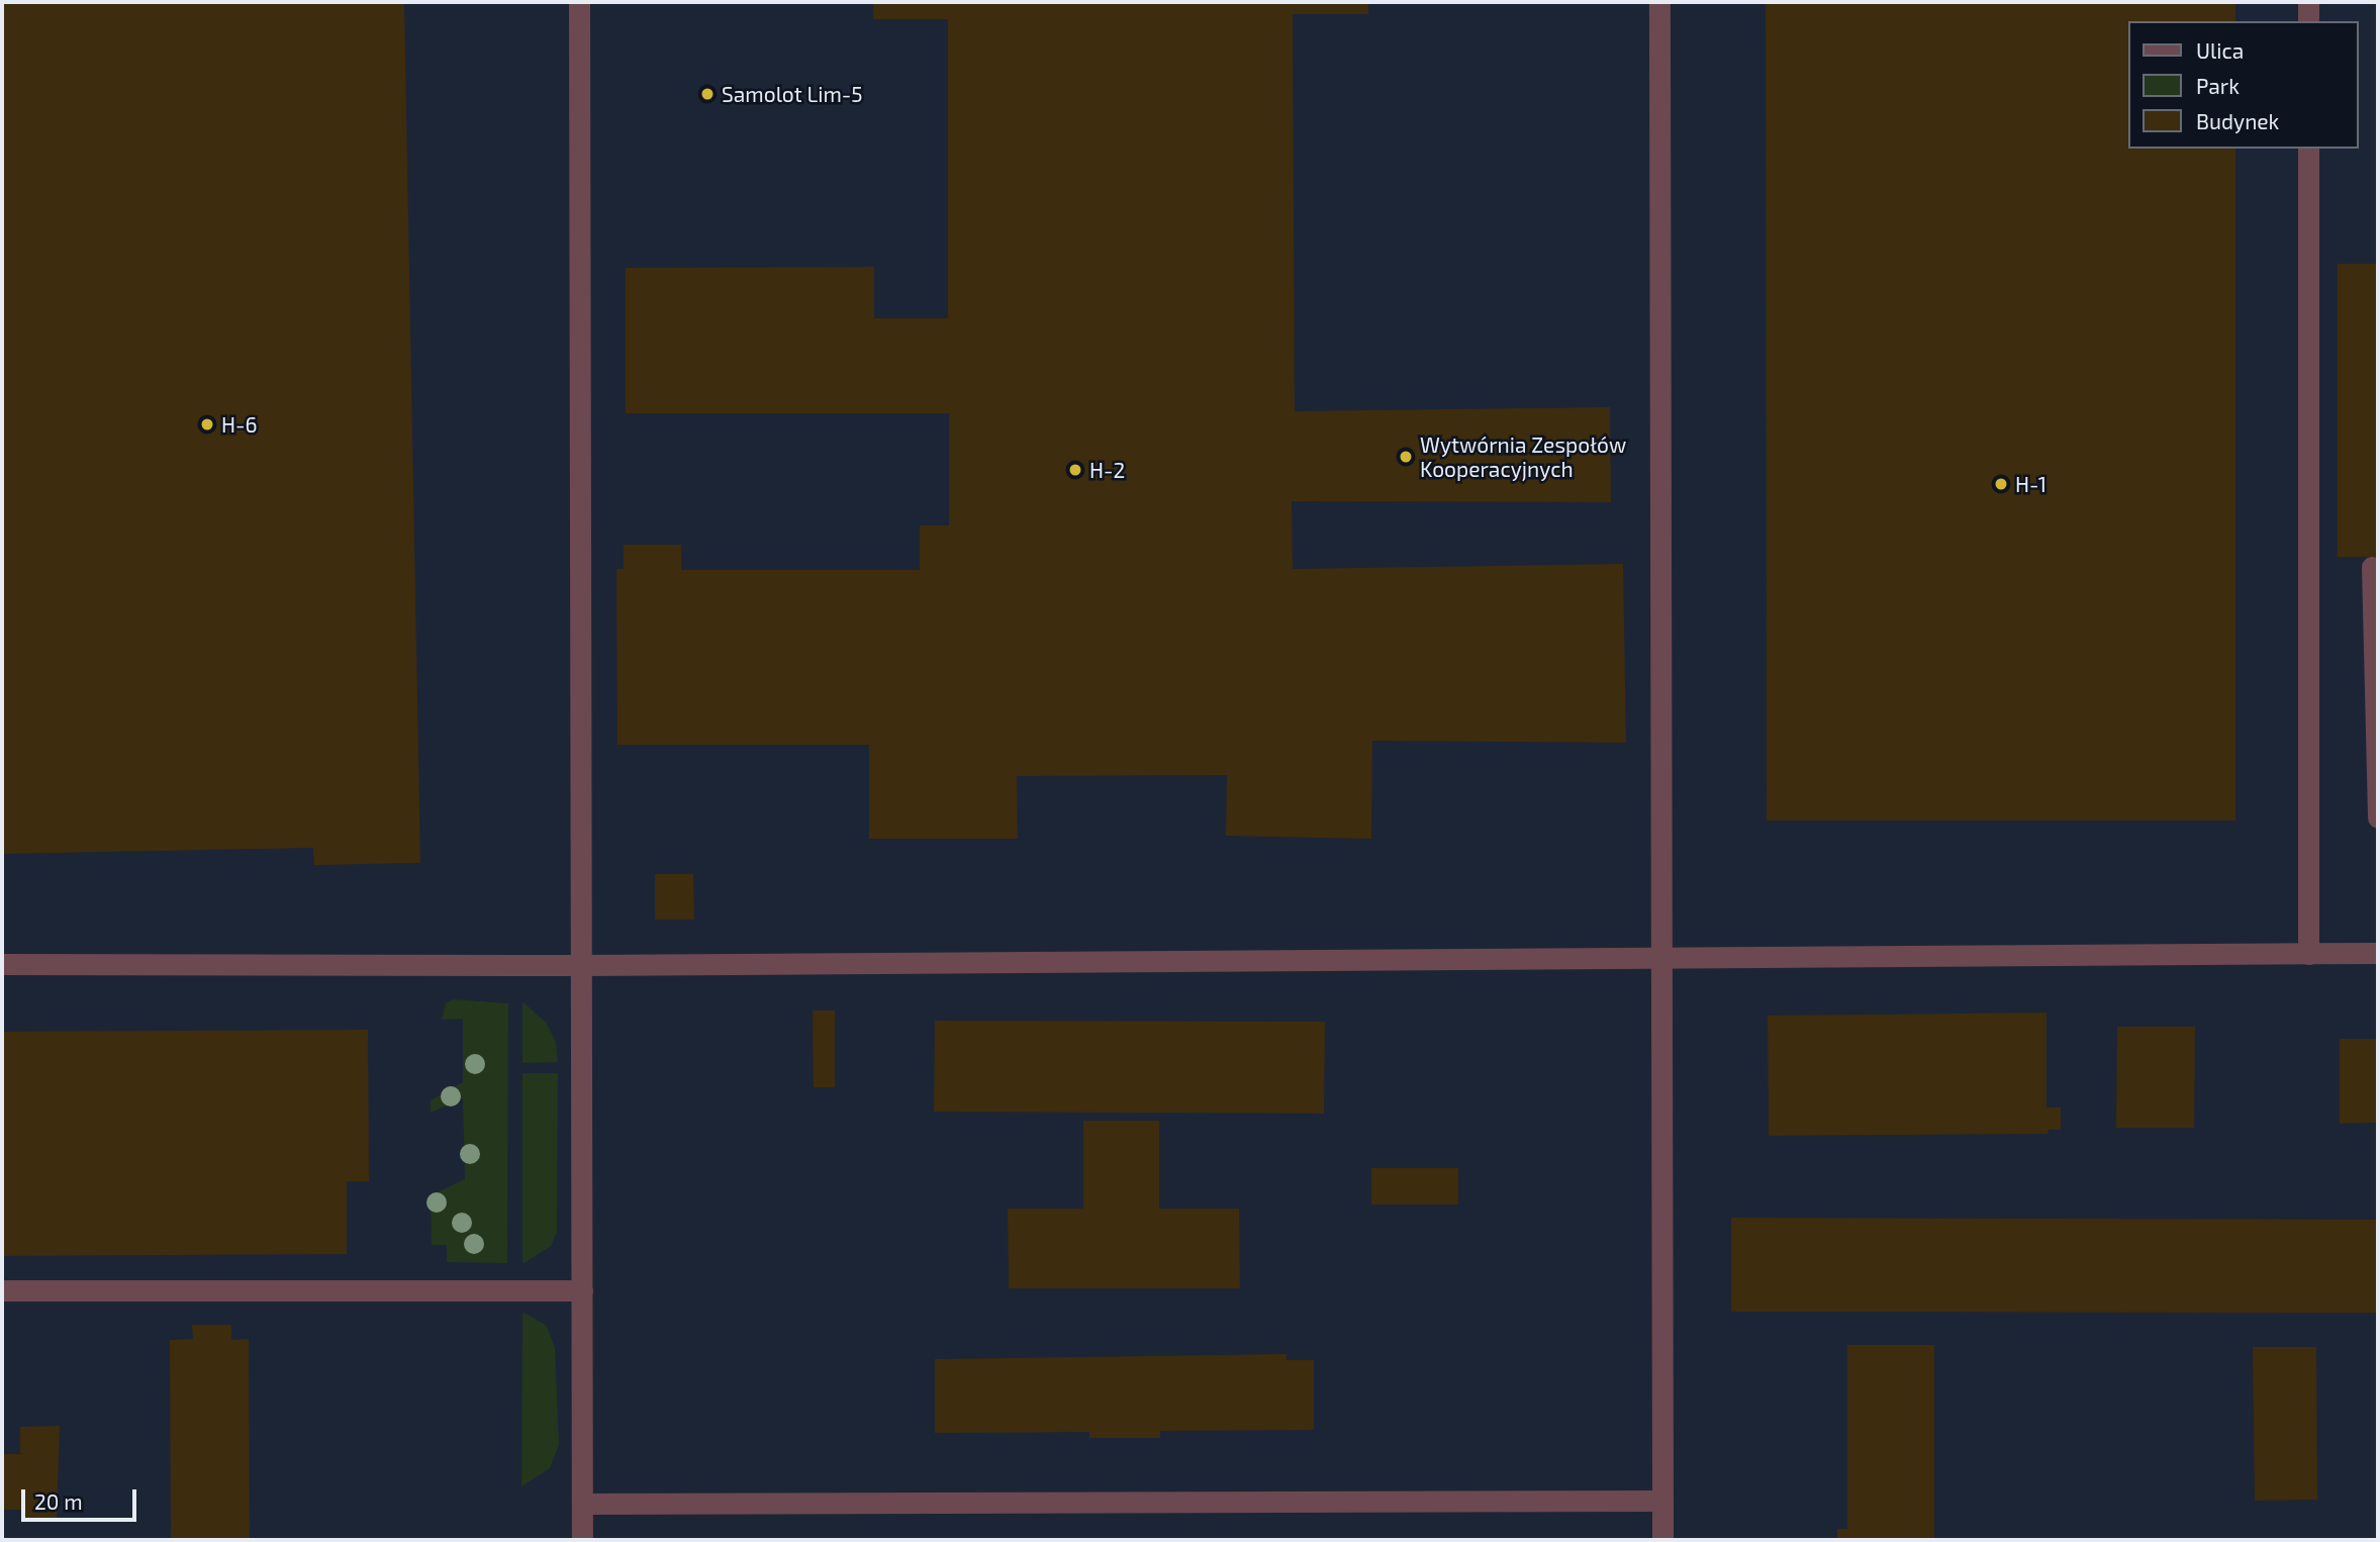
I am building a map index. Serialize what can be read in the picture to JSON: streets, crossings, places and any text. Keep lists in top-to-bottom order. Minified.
{"places":["Samolot Lim-5","H-6","Wytwórnia Zespołów Kooperacyjnych","H-2","H-1"],"legend":["Ulica","Park","Budynek"],"scale_bar":"20 m"}
